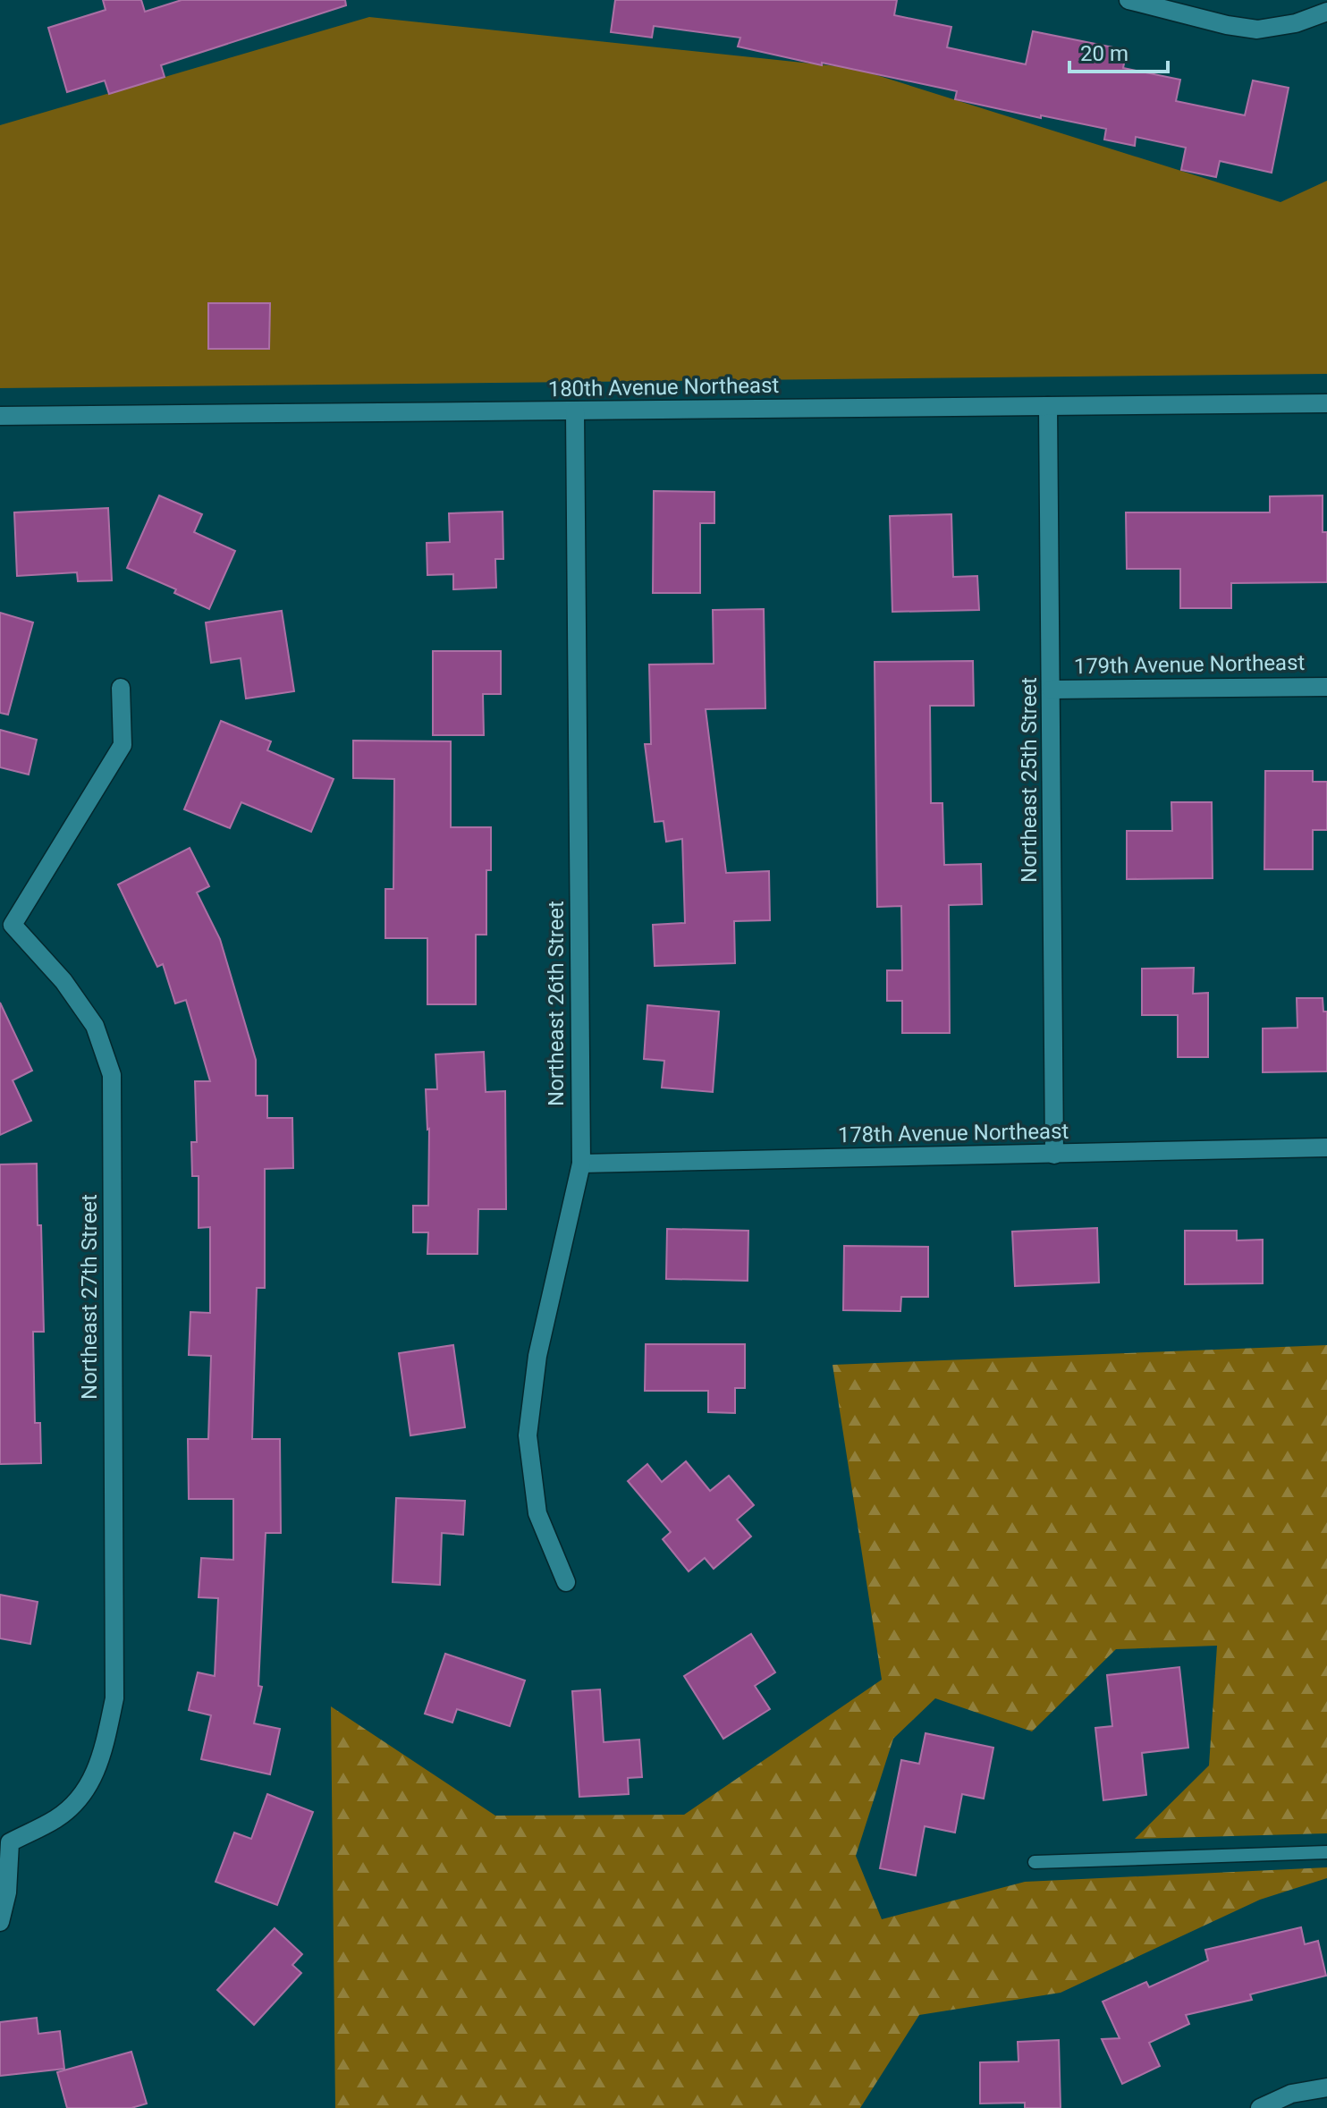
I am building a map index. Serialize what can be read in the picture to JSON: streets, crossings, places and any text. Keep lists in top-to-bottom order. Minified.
{"streets":{"street":["180th Avenue Northeast","179th Avenue Northeast","Northeast 25th Street","Northeast 26th Street","178th Avenue Northeast","Northeast 27th Street"]},"crossings":[["180th Avenue Northeast","Northeast 25th Street"],["180th Avenue Northeast","Northeast 26th Street"],["179th Avenue Northeast","Northeast 25th Street"],["Northeast 25th Street","178th Avenue Northeast"],["Northeast 26th Street","178th Avenue Northeast"]],"scale_bar":"20 m"}
